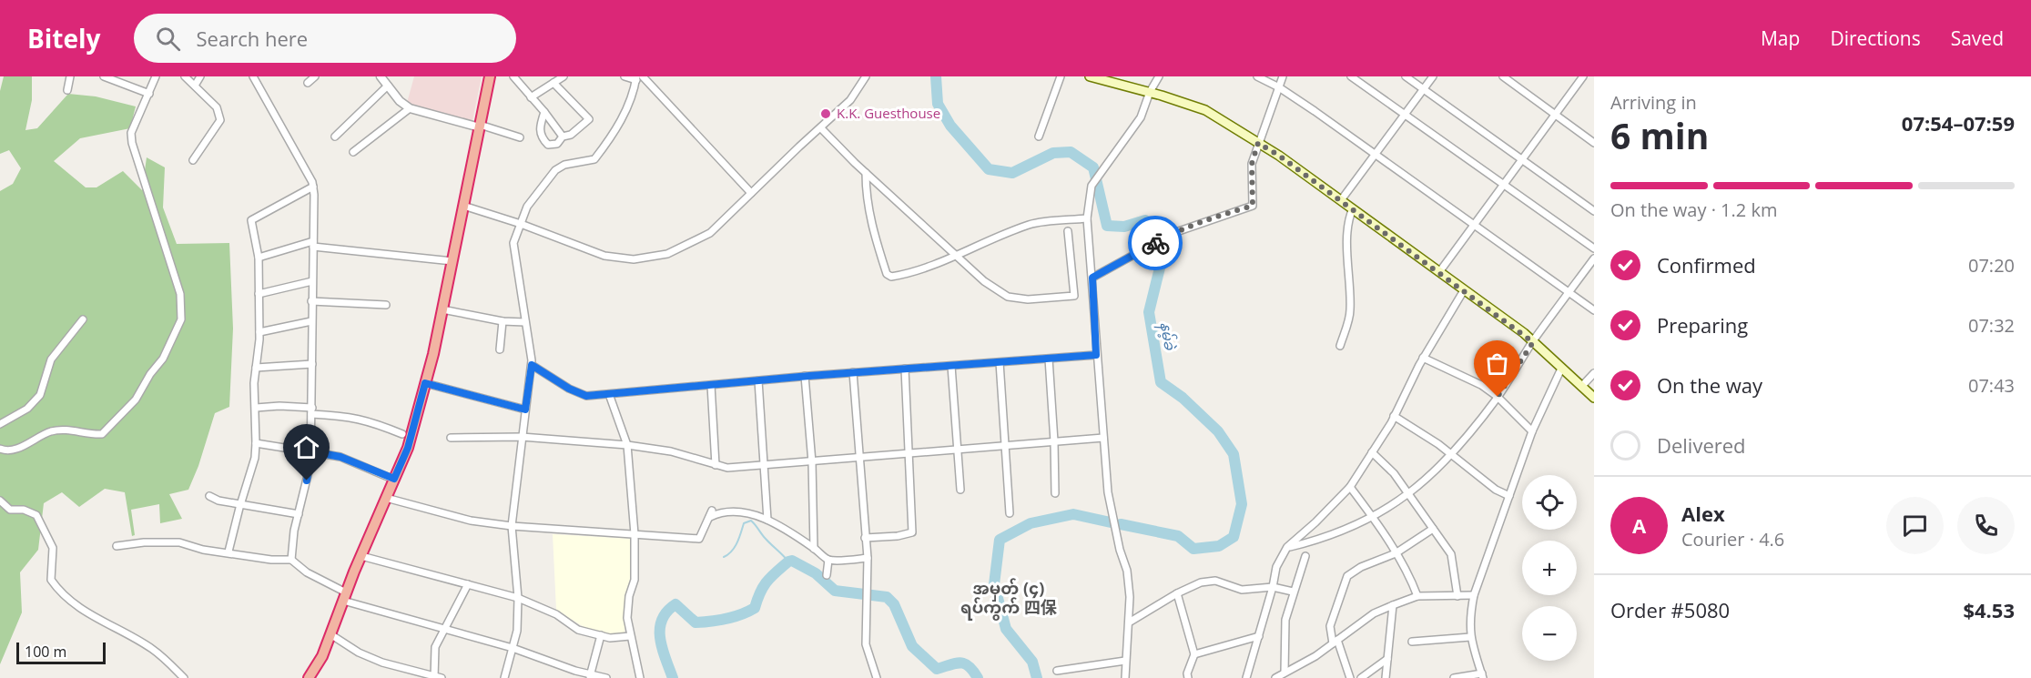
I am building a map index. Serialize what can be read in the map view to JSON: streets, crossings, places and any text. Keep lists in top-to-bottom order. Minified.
{"districts":["အမှတ် (၄) ရပ်ကွက် 四保"],"water":["နမ့်ခဲ"],"places":["K.K. Guesthouse"],"scale_bar":"100 m","page":{"header":"Bitely","search":"Search here","nav":["Map","Directions","Saved"],"heading":["6 min","Arriving in","07:54–07:59"],"panel":["Alex","Courier · 4.6","Order #5080","$4.53"],"bar":"On the way · 1.2 km","list":[["Confirmed","07:20"],["Preparing","07:32"],["On the way","07:43"],"Delivered"],"map_buttons":["+","−"],"round":"A","scale":"100 m"}}
